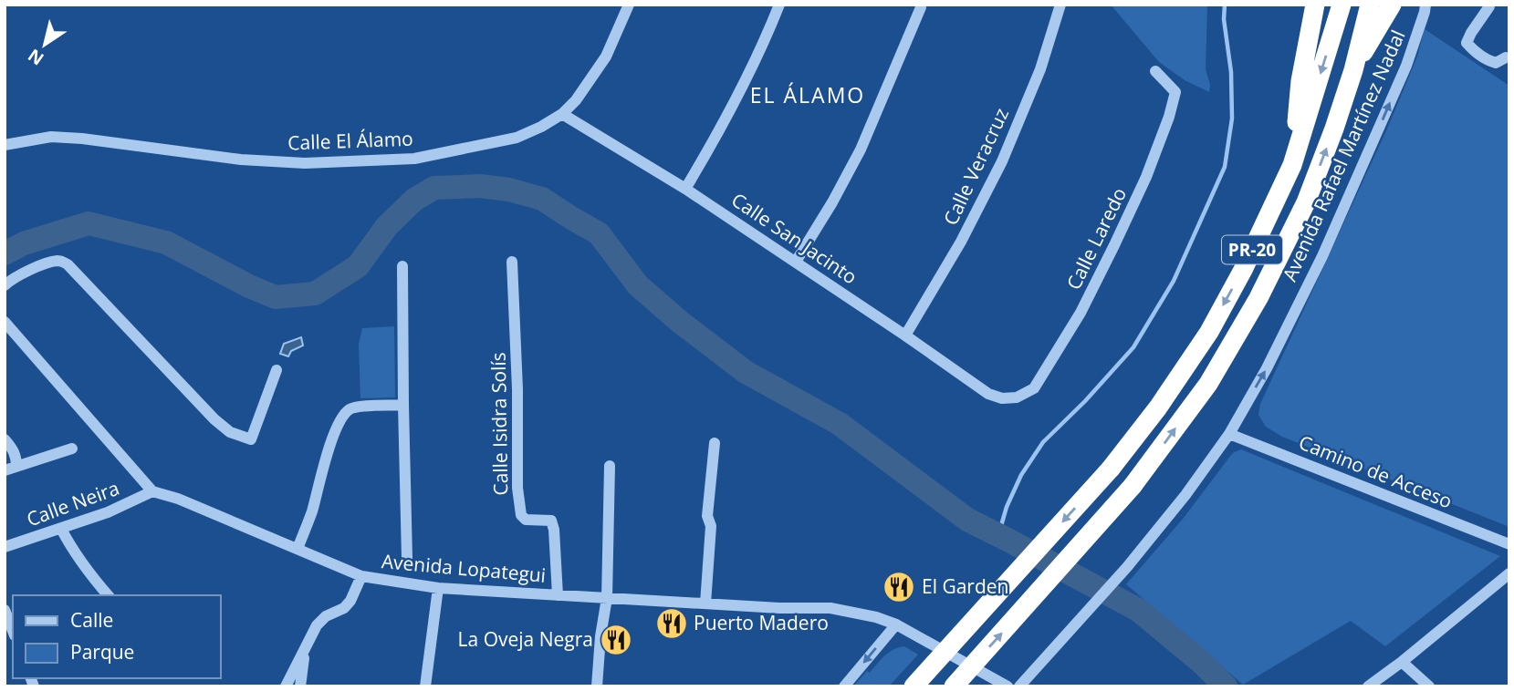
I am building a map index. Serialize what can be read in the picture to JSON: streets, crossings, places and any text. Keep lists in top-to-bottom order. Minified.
{"streets":{"highway":["PR-20"],"street":["Calle El Álamo","Avenida Rafael Martínez Nadal","Calle Veracruz","Calle San Jacinto","Calle Laredo","Calle Isidra Solís","Camino de Acceso","Calle Neira","Avenida Lopategui"]},"crossings":[["Calle El Álamo","Calle San Jacinto"],["Avenida Rafael Martínez Nadal","Camino de Acceso"],["Calle Veracruz","Calle San Jacinto"],["Calle San Jacinto","Calle Laredo"],["Calle Isidra Solís","Avenida Lopategui"],["Calle Neira","Avenida Lopategui"]],"one_way":["Avenida Rafael Martínez Nadal"],"districts":["EL ÁLAMO"],"places":{"restaurant":["El Garden","Puerto Madero","La Oveja Negra"]},"legend":["Calle","Parque"],"north":"bottom left"}
